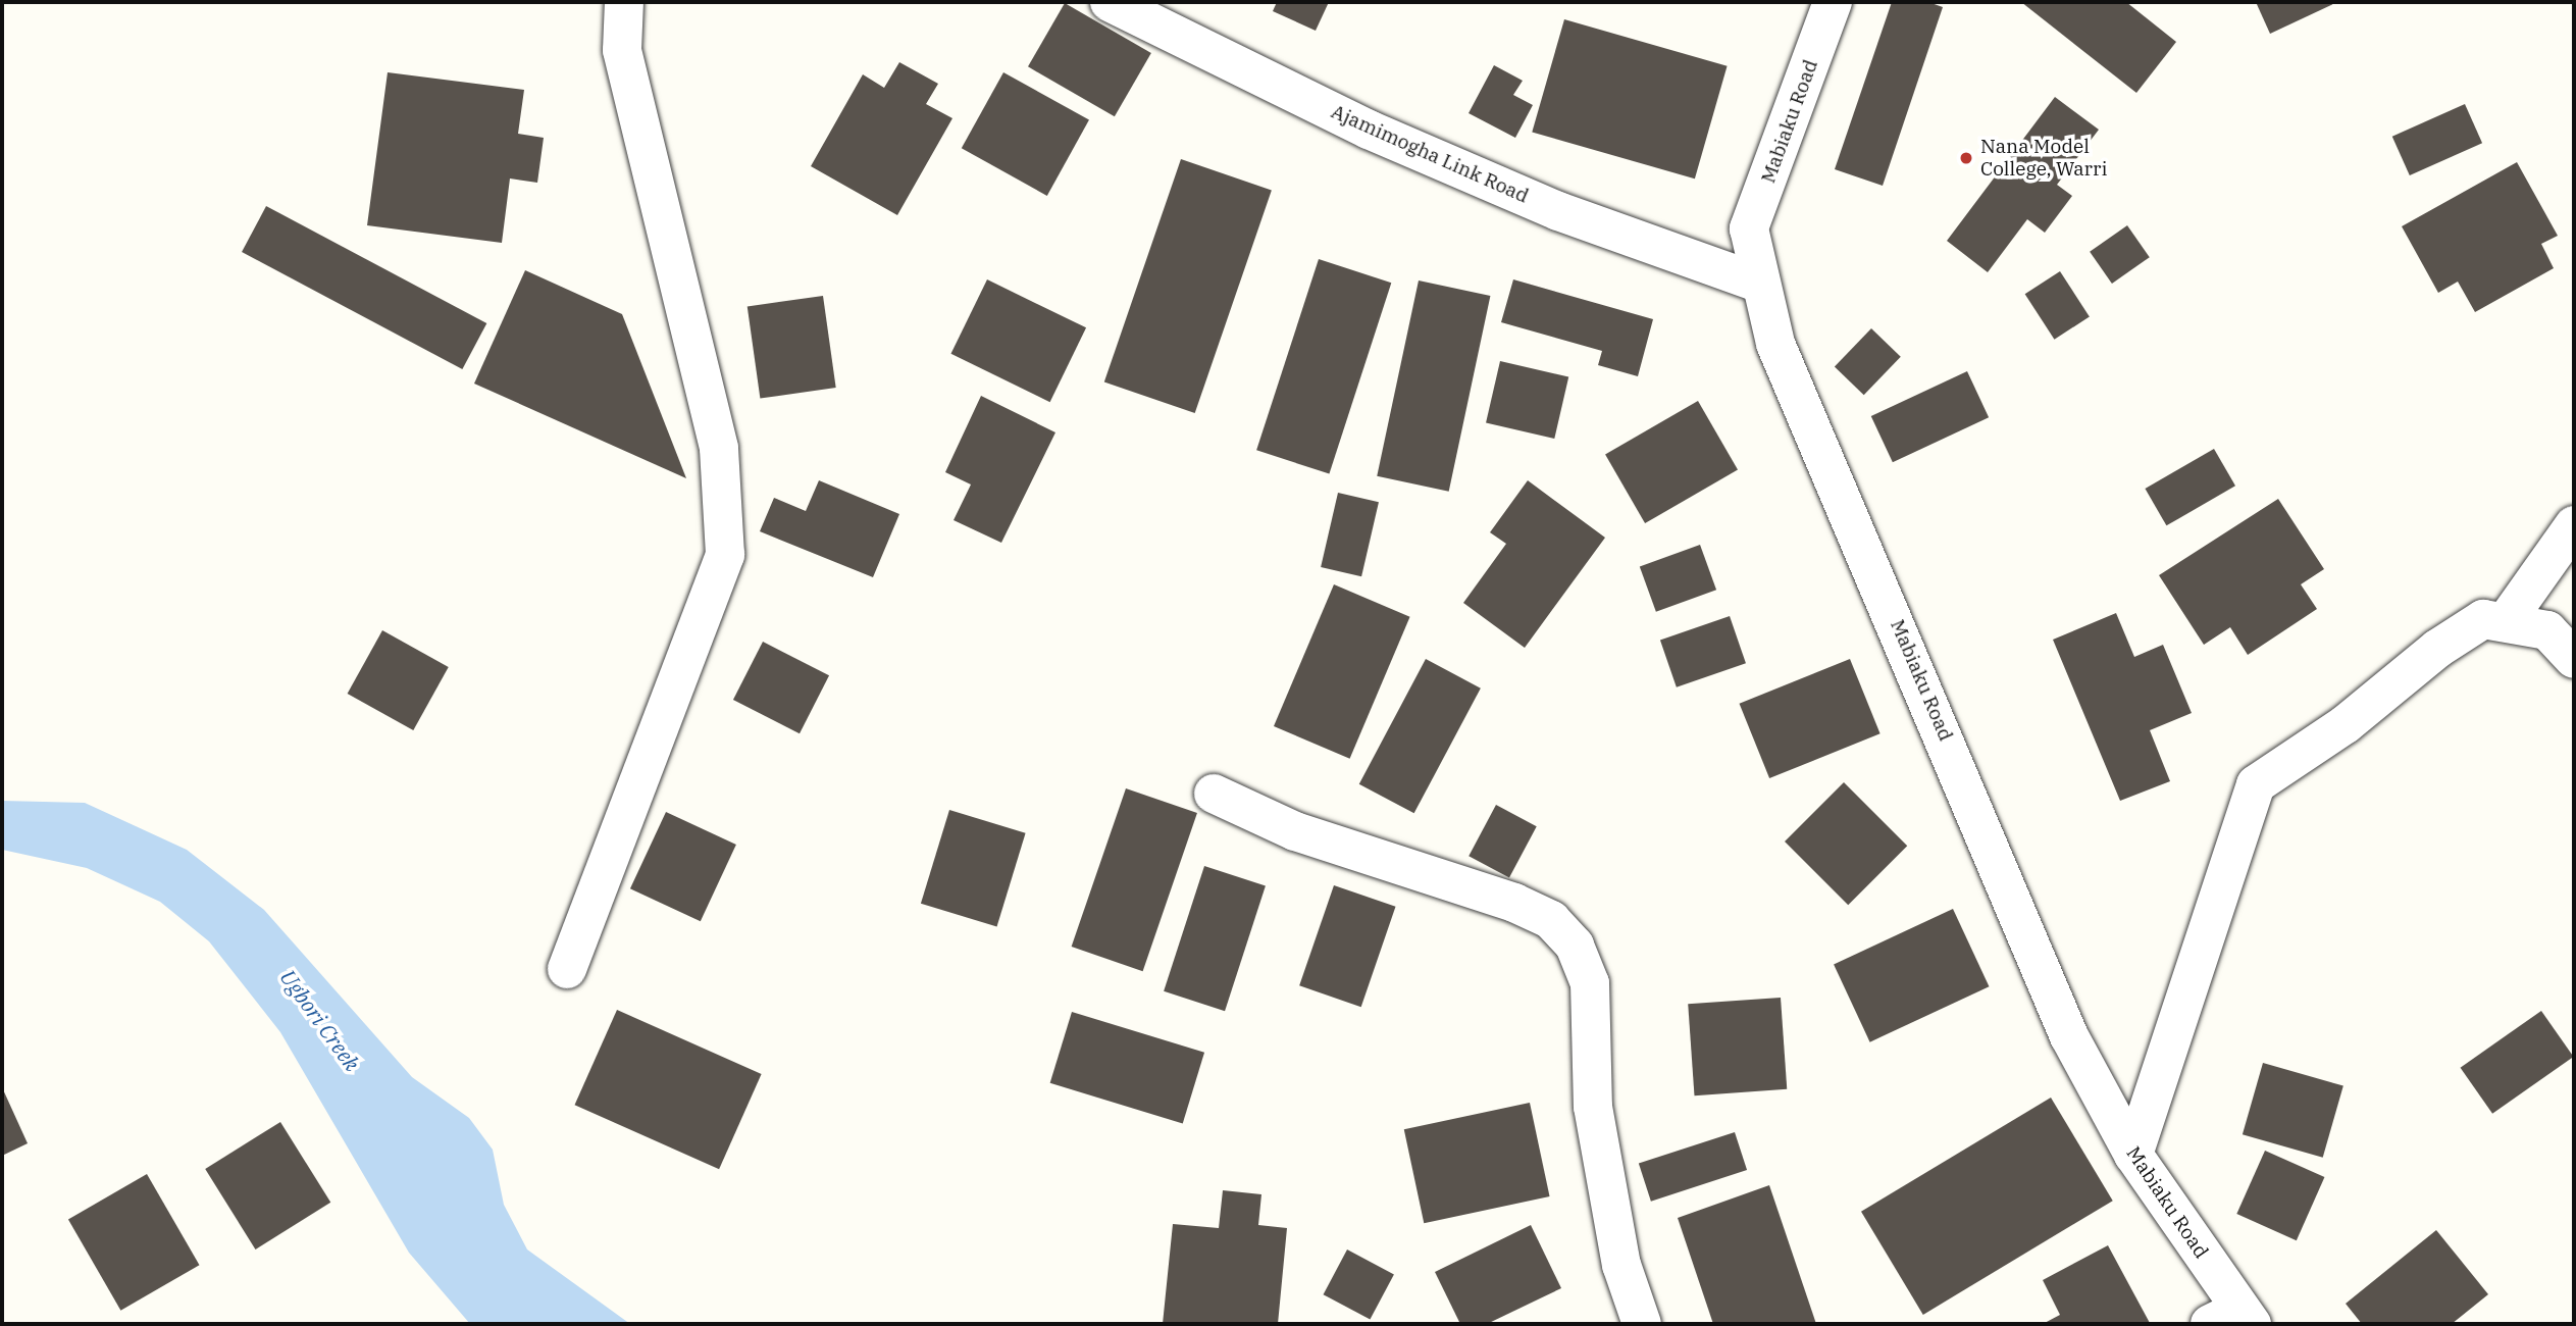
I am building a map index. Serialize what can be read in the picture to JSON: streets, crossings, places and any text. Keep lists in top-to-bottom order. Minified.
{"streets":{"street":["Mabiaku Road","Ajamimogha Link Road"]},"crossings":[["Mabiaku Road","Ajamimogha Link Road"]],"water":["Ugbori Creek"],"places":["Nana Model College, Warri"]}
